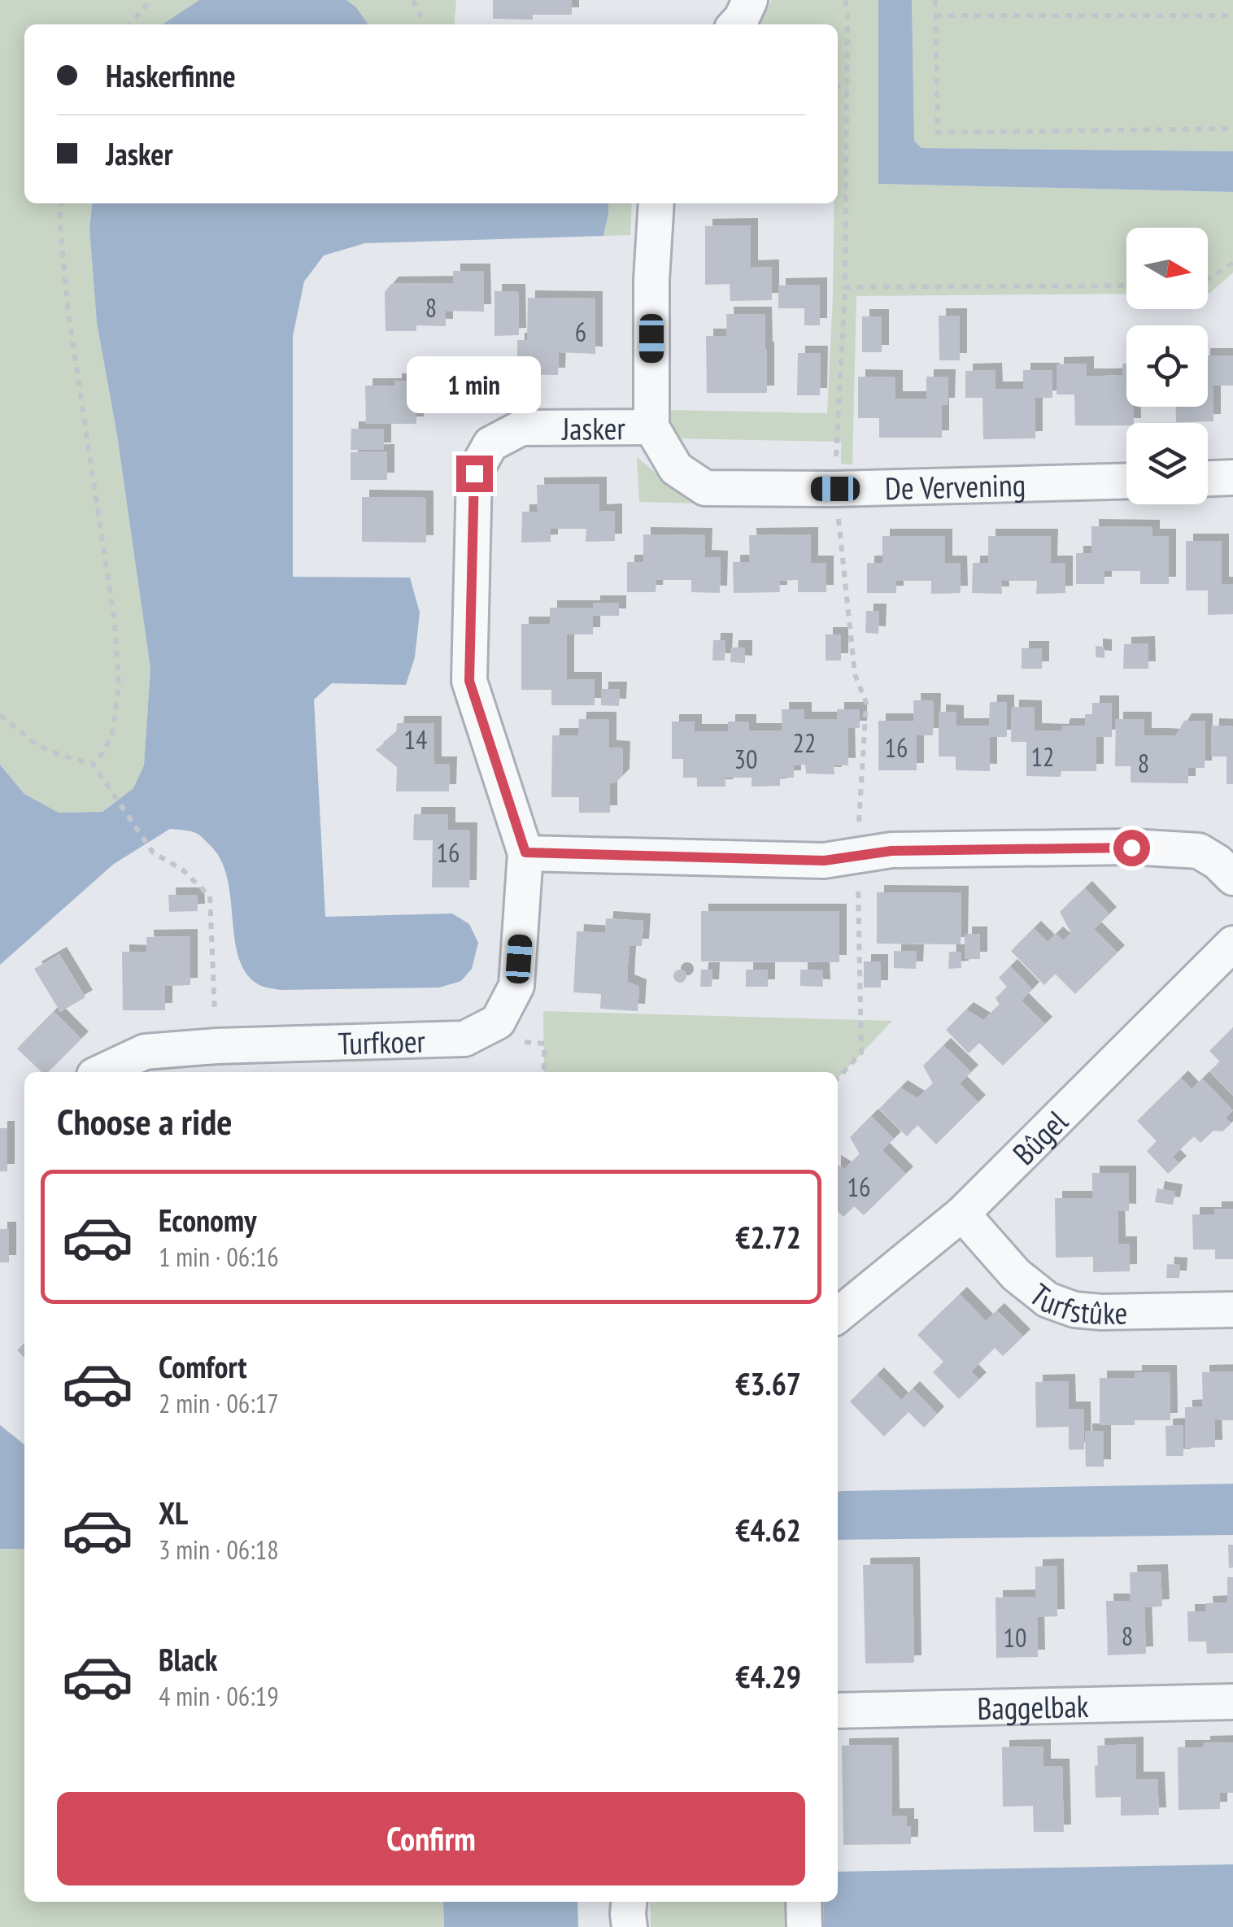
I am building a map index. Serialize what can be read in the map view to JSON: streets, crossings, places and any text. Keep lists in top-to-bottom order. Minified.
{"streets":{"street":["Jasker","De Vervening","Turfkoer","Bûgel","Turfstûke","Baggelbak"]},"crossings":[["Jasker","De Vervening"],["Jasker","Turfkoer"],["Bûgel","Turfstûke"]],"house_numbers":["8","6","14","22","16","12","30","8","16","16","8","10"],"north":"right","page":{"banner":["Haskerfinne","Jasker"],"bubble":"1 min","heading":"Choose a ride","list":[{"name":"Economy","note":"1 min · 06:16","value":"€2.72"},{"name":"Comfort","note":"2 min · 06:17","value":"€3.67"},{"name":"XL","note":"3 min · 06:18","value":"€4.62"},{"name":"Black","note":"4 min · 06:19","value":"€4.29"}],"buttons":"Confirm"}}
